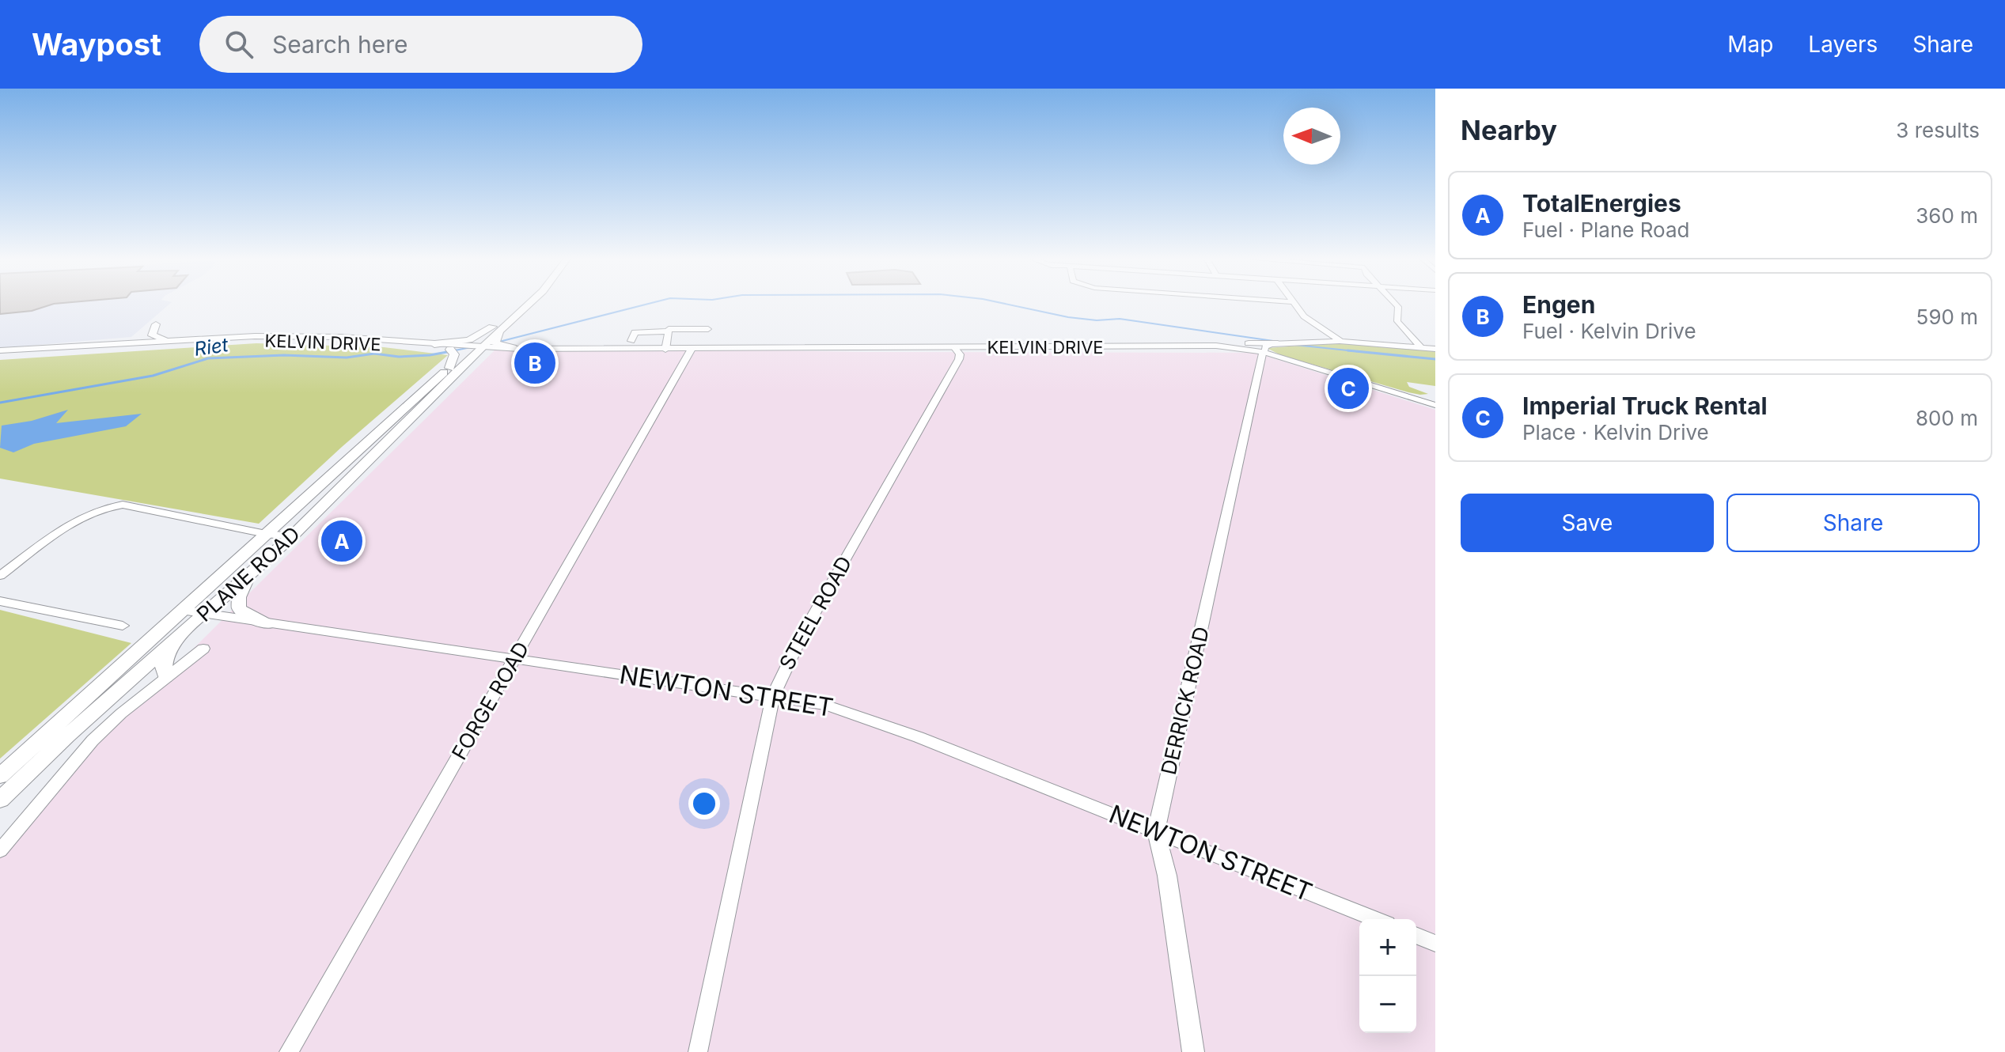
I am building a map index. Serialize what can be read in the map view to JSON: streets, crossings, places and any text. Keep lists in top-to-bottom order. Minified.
{"streets":{"main road":["PLANE ROAD"],"street":["KELVIN DRIVE","STEEL ROAD","NEWTON STREET","FORGE ROAD","DERRICK ROAD"]},"crossings":[["KELVIN DRIVE","PLANE ROAD"],["KELVIN DRIVE","STEEL ROAD"],["KELVIN DRIVE","FORGE ROAD"],["KELVIN DRIVE","DERRICK ROAD"],["PLANE ROAD","NEWTON STREET"],["STEEL ROAD","NEWTON STREET"],["NEWTON STREET","FORGE ROAD"],["NEWTON STREET","DERRICK ROAD"]],"water":["Riet"],"north":"left","page":{"header":"Waypost","search":"Search here","nav":["Map","Layers","Share"],"heading":["Nearby","3 results"],"list":[{"mark":"A","name":"TotalEnergies","note":"Fuel · Plane Road","value":"360 m"},{"mark":"B","name":"Engen","note":"Fuel · Kelvin Drive","value":"590 m"},{"mark":"C","name":"Imperial Truck Rental","note":"Place · Kelvin Drive","value":"800 m"}],"pins":["B","C","A"],"buttons":["Save","Share"],"map_buttons":["+","−"]}}
